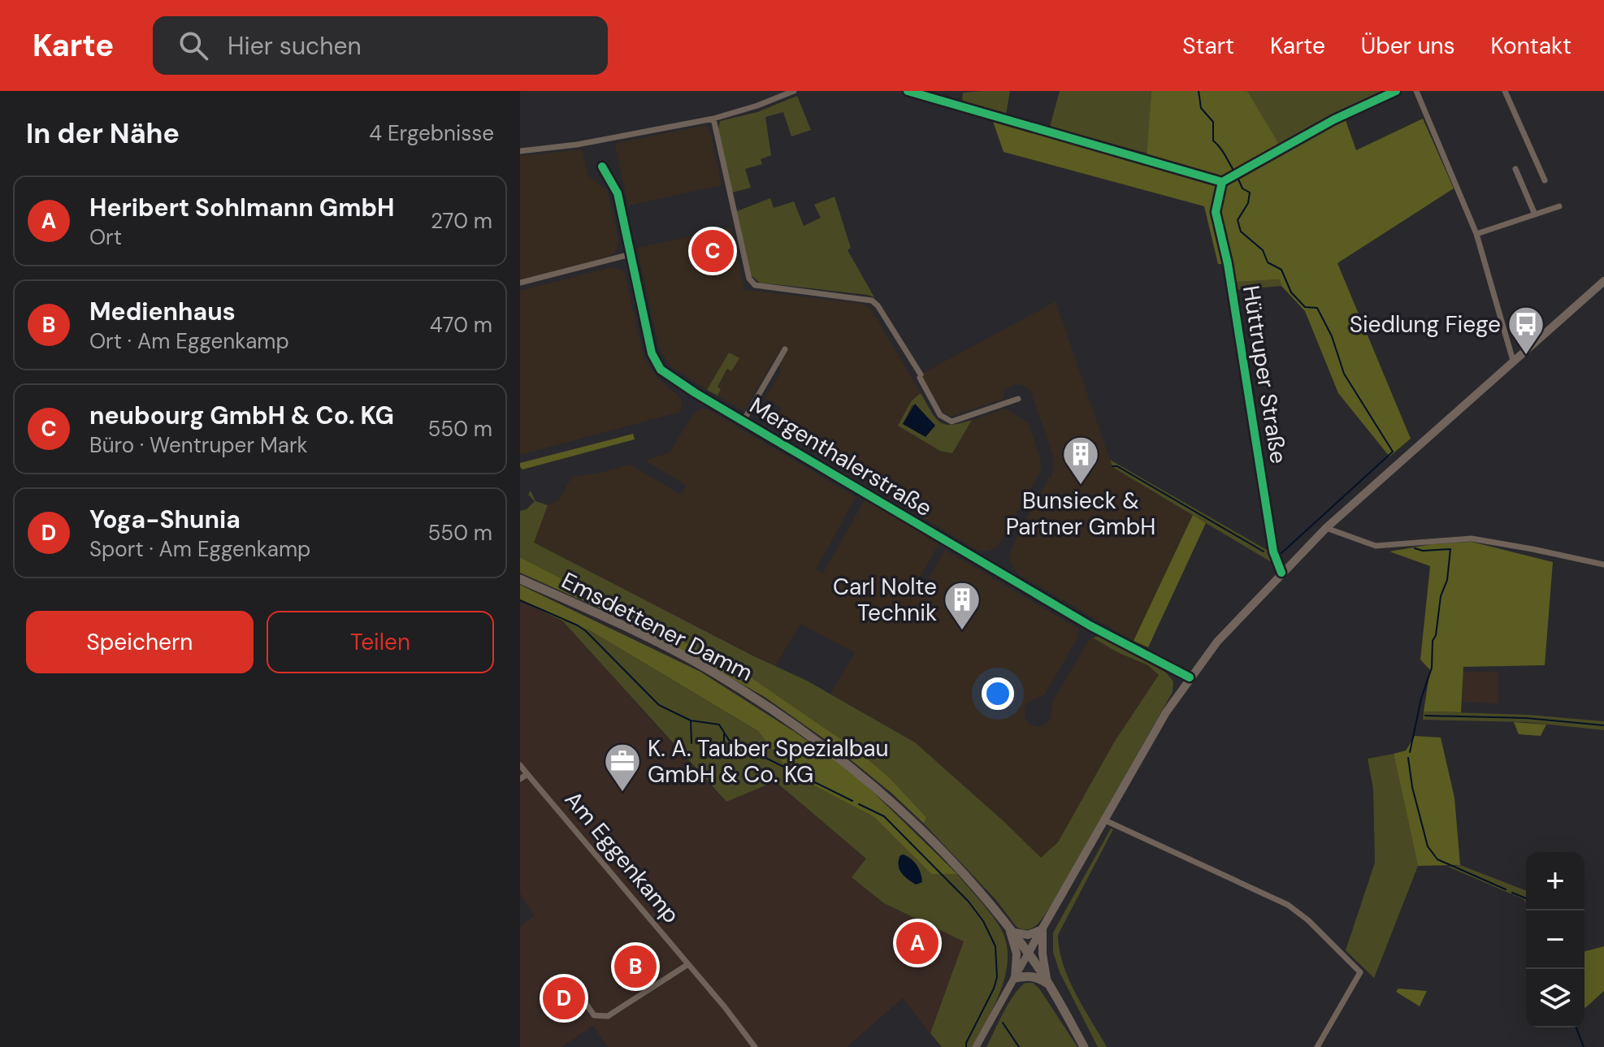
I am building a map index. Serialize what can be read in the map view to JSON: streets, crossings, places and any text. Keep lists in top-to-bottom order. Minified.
{"streets":{"main road":["Emsdettener Damm"],"street":["Hüttruper Straße","Mergenthalerstraße","Am Eggenkamp"]},"places":{"bus stop":["Siedlung Fiege"],"building":["Bunsieck & Partner GmbH","Carl Nolte Technik"],"office":["K. A. Tauber Spezialbau GmbH & Co. KG"]},"page":{"header":"Karte","search":"Hier suchen","nav":["Start","Karte","Über uns","Kontakt"],"heading":["In der Nähe","4 Ergebnisse"],"list":[{"mark":"A","name":"Heribert Sohlmann GmbH","note":"Ort","value":"270 m"},{"mark":"B","name":"Medienhaus","note":"Ort · Am Eggenkamp","value":"470 m"},{"mark":"C","name":"neubourg GmbH & Co. KG","note":"Büro · Wentruper Mark","value":"550 m"},{"mark":"D","name":"Yoga-Shunia","note":"Sport · Am Eggenkamp","value":"550 m"}],"pins":["C","A","B","D"],"buttons":["Speichern","Teilen"],"map_buttons":["+","−"]}}
